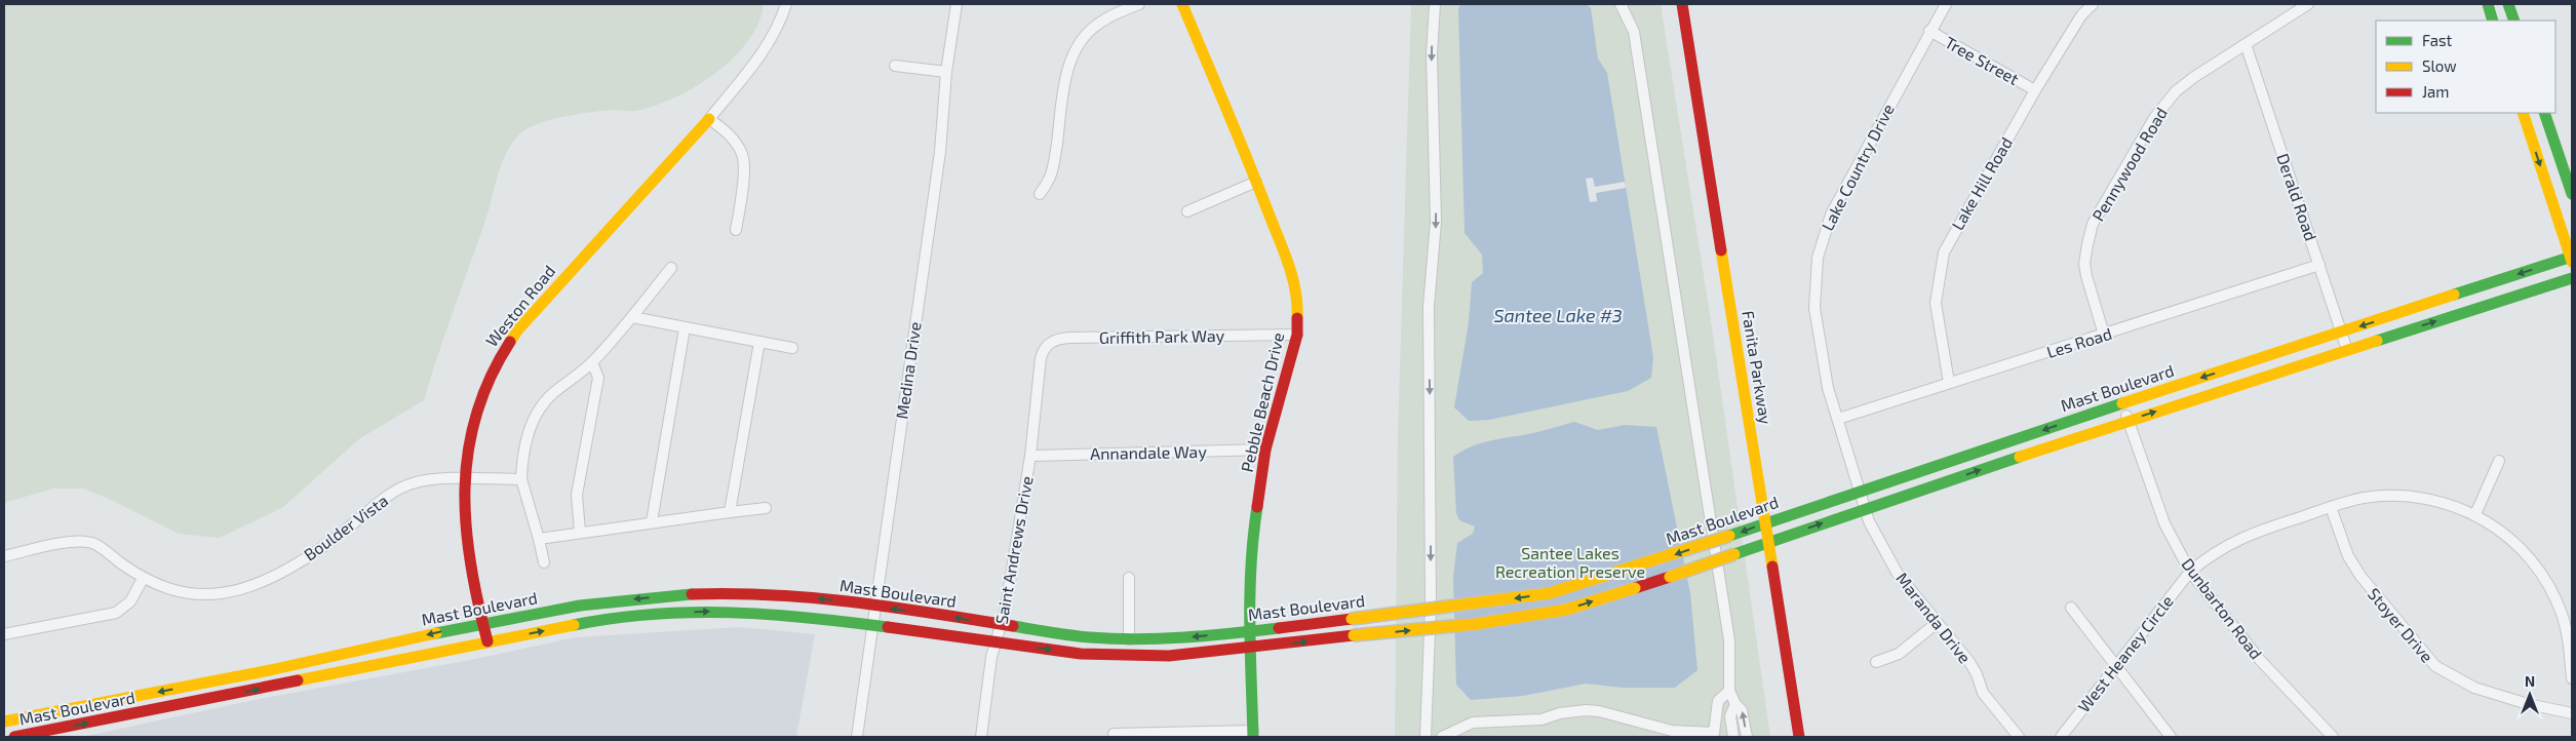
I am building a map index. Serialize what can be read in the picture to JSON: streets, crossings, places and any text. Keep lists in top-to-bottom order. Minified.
{"streets":{"main road":["Weston Road","Fanita Parkway","Mast Boulevard","Pebble Beach Drive"],"street":["Tree Street","Pennywood Road","Lake Country Drive","Lake Hill Road","Derald Road","Griffith Park Way","Les Road","Medina Drive","Annandale Way","Boulder Vista","Saint Andrews Drive","Dunbarton Road","Maranda Drive","Stoyer Drive","West Heaney Circle"]},"crossings":[["Tree Street","Lake Country Drive"],["Tree Street","Lake Hill Road"],["Pennywood Road","Derald Road"],["Pennywood Road","Les Road"],["Lake Country Drive","Les Road"],["Lake Country Drive","Mast Boulevard"],["Lake Country Drive","Maranda Drive"],["Lake Hill Road","Les Road"],["Derald Road","Les Road"],["Derald Road","Mast Boulevard"],["Weston Road","Mast Boulevard"],["Weston Road","Boulder Vista"],["Griffith Park Way","Pebble Beach Drive"],["Griffith Park Way","Saint Andrews Drive"],["Fanita Parkway","Mast Boulevard"],["Medina Drive","Mast Boulevard"],["Mast Boulevard","Pebble Beach Drive"],["Mast Boulevard","Saint Andrews Drive"],["Mast Boulevard","Dunbarton Road"],["Mast Boulevard","Maranda Drive"],["Pebble Beach Drive","Annandale Way"],["Annandale Way","Saint Andrews Drive"],["Dunbarton Road","West Heaney Circle"],["Stoyer Drive","West Heaney Circle"]],"water":["Santee Lake #3"],"parks":["Santee Lakes Recreation Preserve"],"legend":["Fast","Slow","Jam"],"north":"top"}
